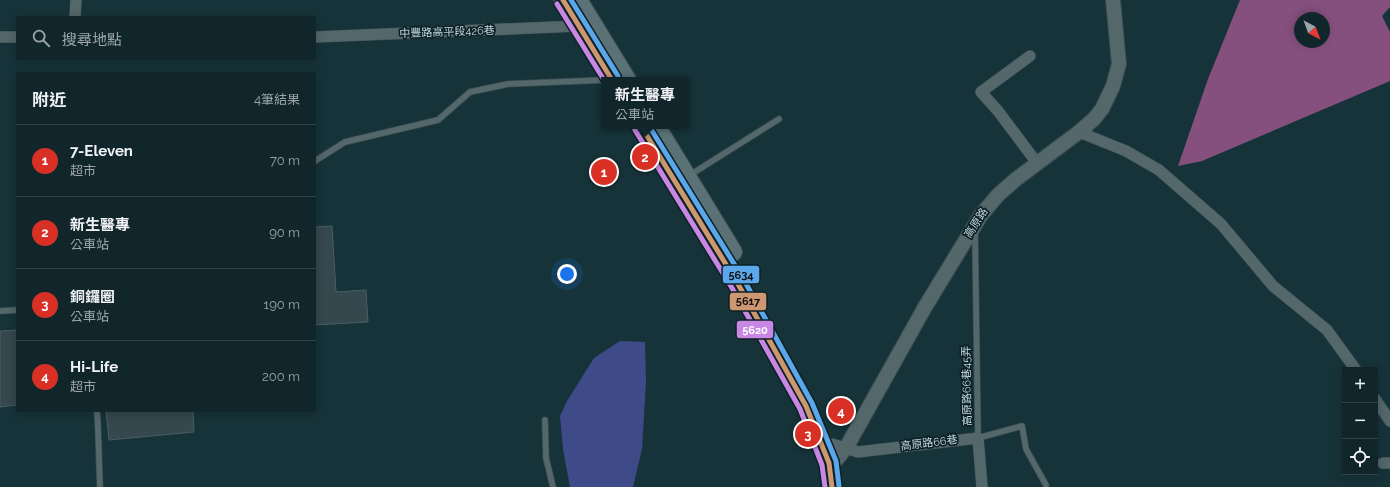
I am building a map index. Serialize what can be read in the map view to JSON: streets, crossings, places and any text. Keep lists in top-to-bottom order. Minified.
{"streets":{"street":["中豐路高平段426巷","高原路","高原路66巷"],"lane":["高原路66巷45弄"]},"crossings":[["高原路","高原路66巷45弄"],["高原路","高原路66巷"],["高原路66巷45弄","高原路66巷"]],"lines":["transit line 5617","transit line 5634","transit line 5620"],"north":"bottom right","page":{"search":"搜尋地點","heading":["附近","4筆結果"],"popup":["新生醫專","公車站"],"list":[{"mark":"1","name":"7-Eleven","note":"超市","value":"70 m"},{"mark":"2","name":"新生醫專","note":"公車站","value":"90 m"},{"mark":"3","name":"銅鑼圈","note":"公車站","value":"190 m"},{"mark":"4","name":"Hi-Life","note":"超市","value":"200 m"}],"pins":["2","1","4","3"],"map_buttons":["+","−"]}}
